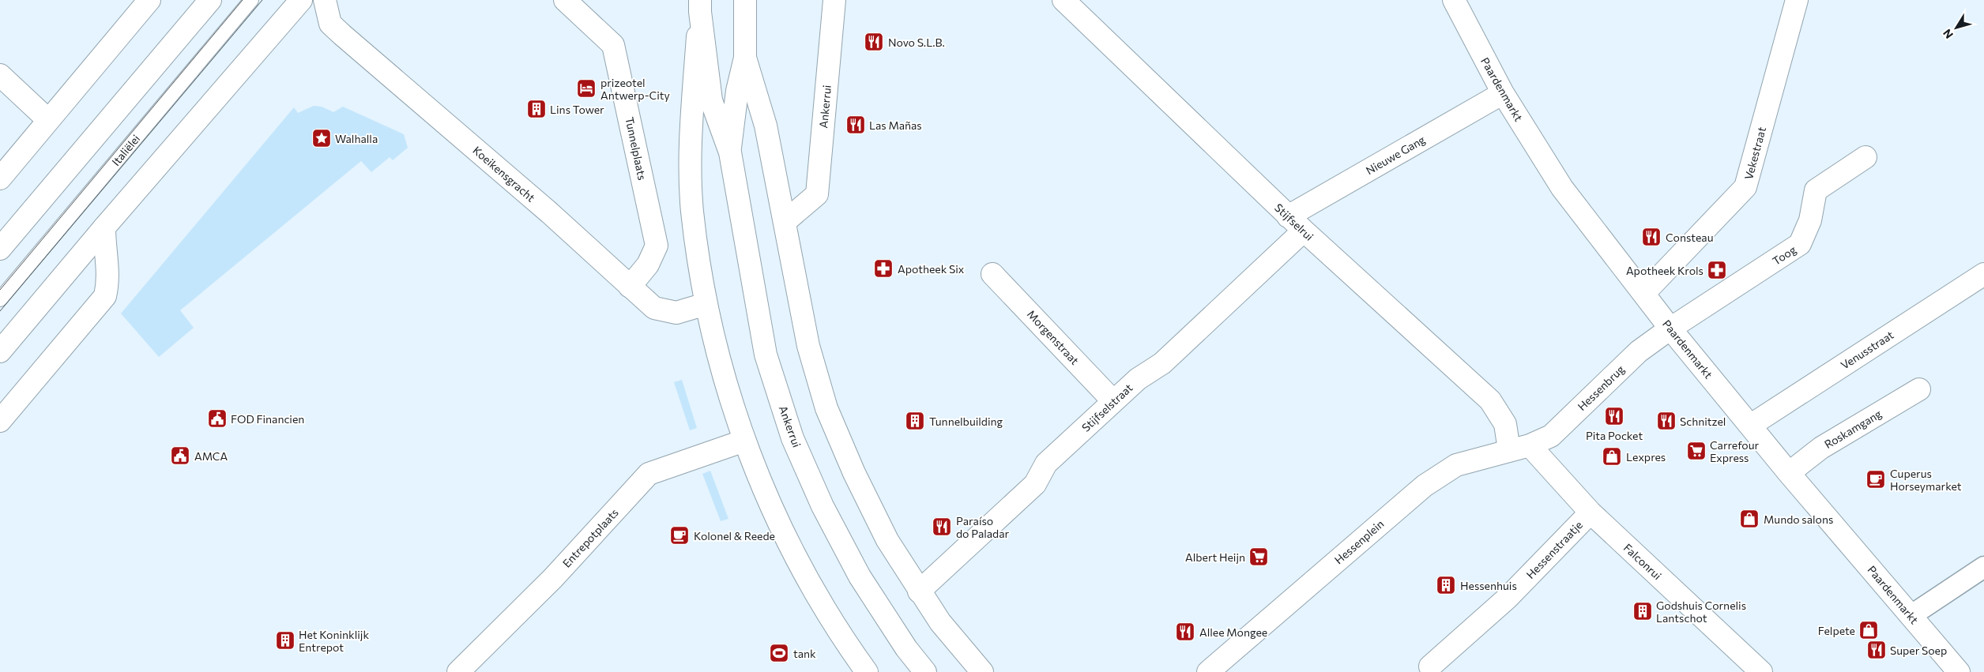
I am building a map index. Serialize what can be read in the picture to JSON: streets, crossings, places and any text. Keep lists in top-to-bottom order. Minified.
{"streets":{"street":["Paardenmarkt","Ankerrui","Tunnelplaats","Vekestraat","Nieuwe Gang","Koeikensgracht","Stijfselrui","Toog","Morgenstraat","Venusstraat","Hessenbrug","Stijfselstraat","Roskamgang","Entrepotplaats","Hessenplein","Hessenstraatje","Falconrui"],"lane":["Italiëlei"]},"crossings":[["Paardenmarkt","Vekestraat"],["Paardenmarkt","Nieuwe Gang"],["Paardenmarkt","Toog"],["Paardenmarkt","Venusstraat"],["Paardenmarkt","Hessenbrug"],["Paardenmarkt","Roskamgang"],["Ankerrui","Stijfselstraat"],["Tunnelplaats","Koeikensgracht"],["Nieuwe Gang","Stijfselrui"],["Nieuwe Gang","Stijfselstraat"],["Stijfselrui","Stijfselstraat"],["Stijfselrui","Hessenplein"],["Toog","Hessenbrug"],["Morgenstraat","Stijfselstraat"],["Hessenbrug","Hessenplein"],["Hessenbrug","Falconrui"],["Hessenplein","Falconrui"],["Hessenstraatje","Falconrui"]],"places":{"restaurant":["Novo S.L.B.","Las Mañas","Consteau","Pita Pocket","Schnitzel","Paraíso do Paladar","Allee Mongee","Super Soep"],"hotel":["prizeotel Antwerp-City"],"building":["Lins Tower","Tunnelbuilding","Hessenhuis","Godshuis Cornelis Lantschot","Het Koninklijk Entrepot"],"place":["Walhalla"],"pharmacy":["Apotheek Six","Apotheek Krols"],"public building":["FOD Financien","AMCA"],"supermarket":["Carrefour Express","Albert Heijn"],"shop":["Lexpres","Mundo salons","Felpete"],"cafe":["Cuperus Horseymarket","Kolonel & Reede"],"sports":["tank"]},"north":"bottom left"}
